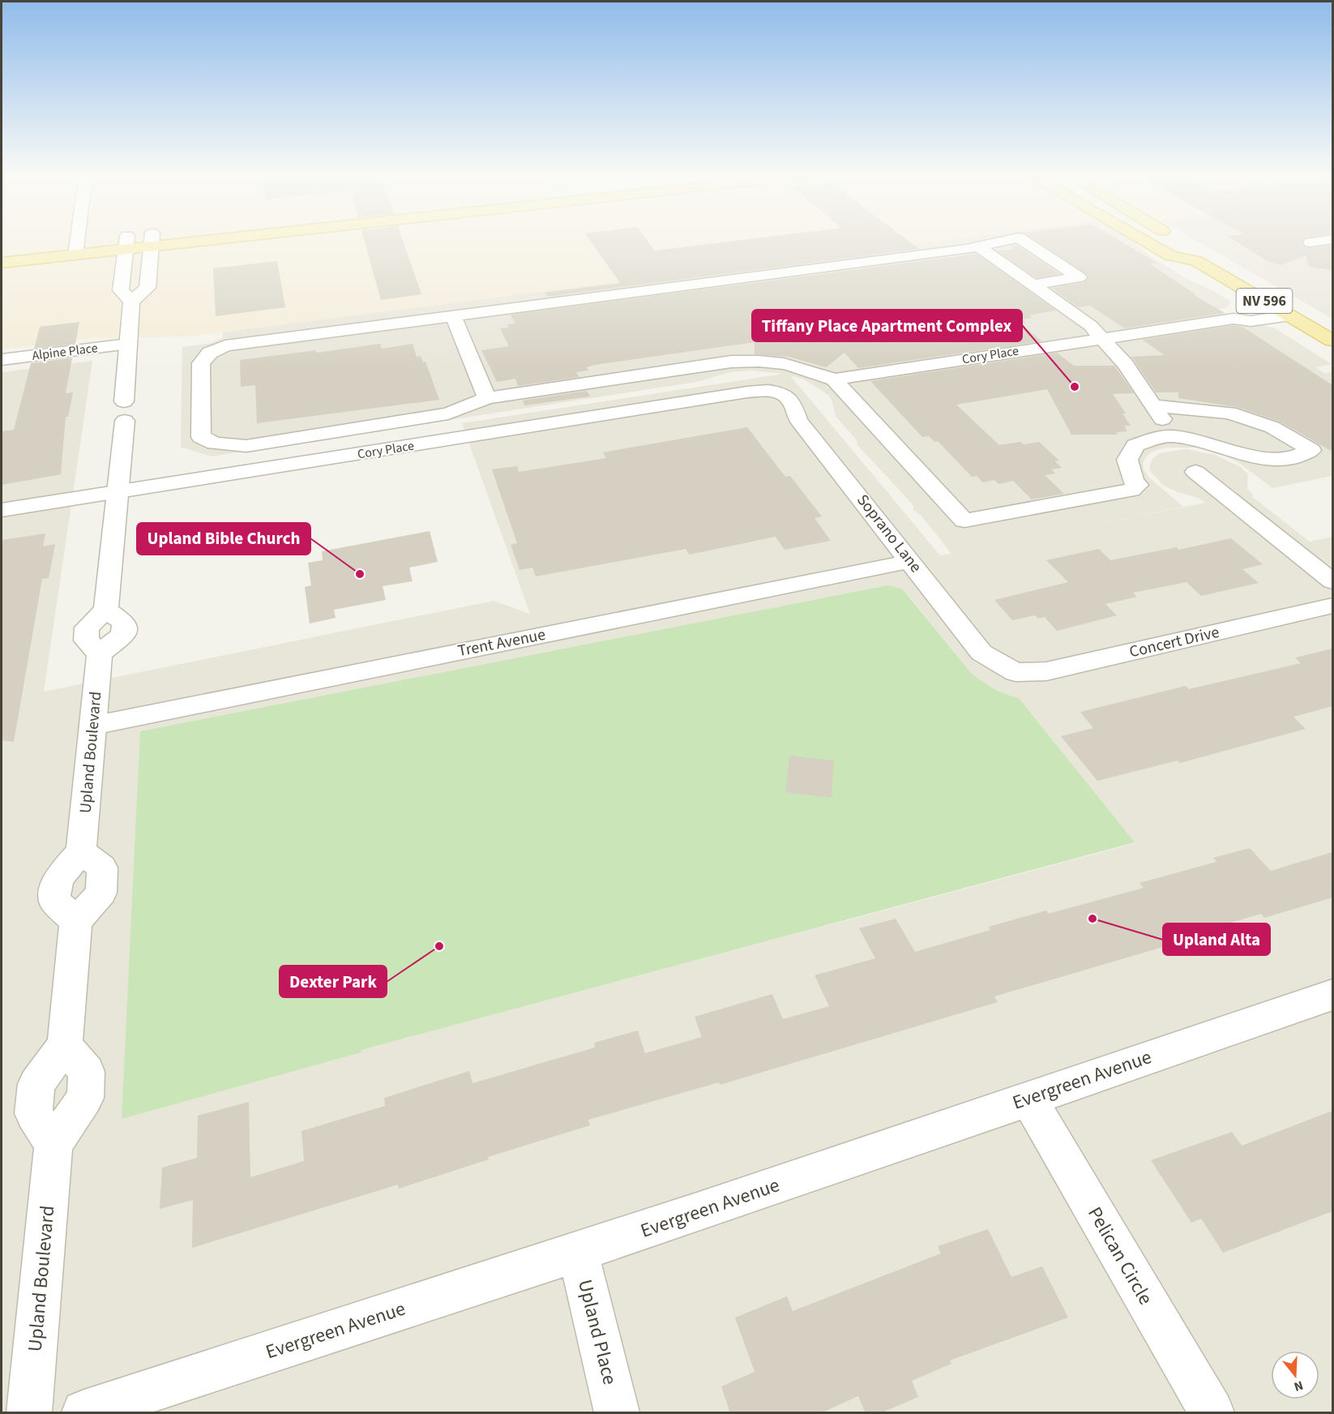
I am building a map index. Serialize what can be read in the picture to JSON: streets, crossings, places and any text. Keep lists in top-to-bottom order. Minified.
{"streets":{"main road":["NV 596"],"street":["Alpine Place","Cory Place","Soprano Lane","Concert Drive","Trent Avenue","Upland Boulevard","Evergreen Avenue","Pelican Circle","Upland Place"]},"crossings":[["NV 596","Cory Place"],["Alpine Place","Upland Boulevard"],["Cory Place","Soprano Lane"],["Cory Place","Upland Boulevard"],["Soprano Lane","Concert Drive"],["Soprano Lane","Trent Avenue"],["Trent Avenue","Upland Boulevard"],["Evergreen Avenue","Pelican Circle"],["Evergreen Avenue","Upland Place"]],"places":["Tiffany Place Apartment Complex","Upland Bible Church","Upland Alta","Dexter Park"],"north":"bottom"}
